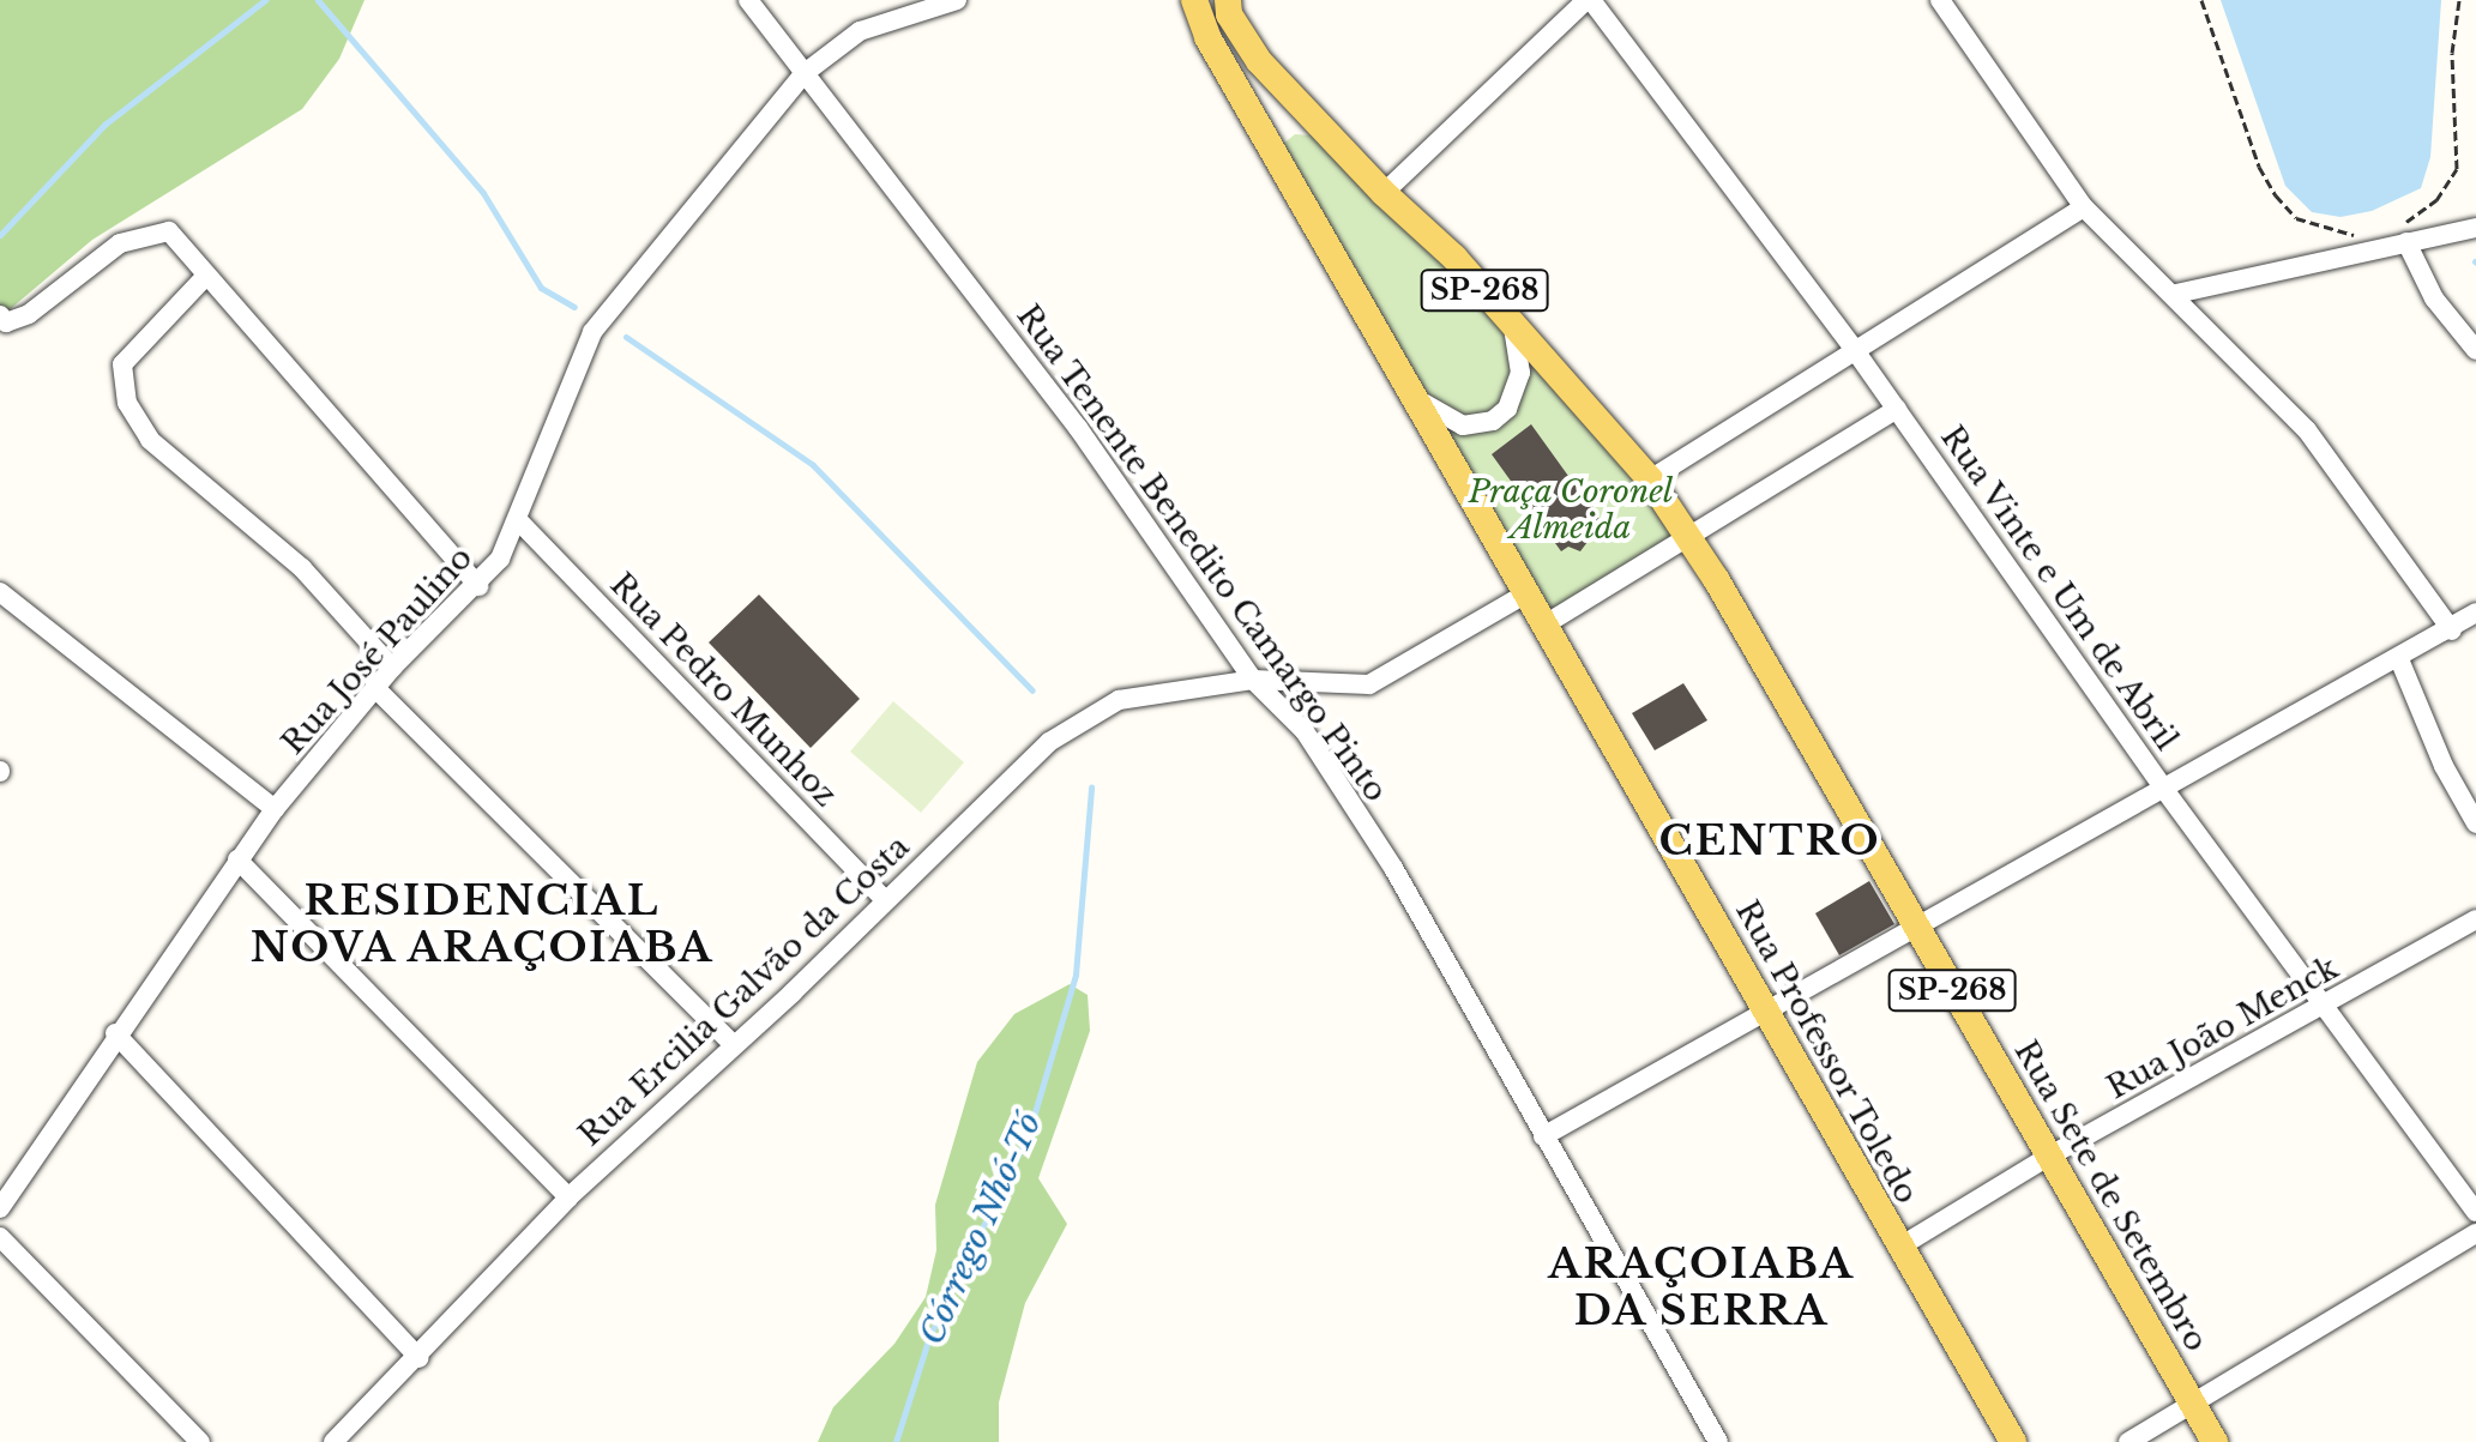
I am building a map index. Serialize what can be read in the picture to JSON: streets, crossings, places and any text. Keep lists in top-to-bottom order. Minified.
{"streets":{"main road":["SP-268","Rua Professor Toledo","Rua Sete de Setembro"],"street":["Rua Tenente Benedito Camargo Pinto","Rua Vinte e Um de Abril","Rua José Paulino","Rua Pedro Munhoz","Rua Ercilia Galvão da Costa","Rua João Menck"]},"crossings":[["SP-268","Rua Ercilia Galvão da Costa"],["SP-268","Rua Professor Toledo"],["SP-268","Rua Sete de Setembro"],["Rua Tenente Benedito Camargo Pinto","Rua José Paulino"],["Rua Tenente Benedito Camargo Pinto","Rua Ercilia Galvão da Costa"],["Rua Vinte e Um de Abril","Rua João Menck"],["Rua José Paulino","Rua Pedro Munhoz"],["Rua Pedro Munhoz","Rua Ercilia Galvão da Costa"],["Rua Ercilia Galvão da Costa","Rua Professor Toledo"],["Rua João Menck","Rua Professor Toledo"],["Rua João Menck","Rua Sete de Setembro"]],"districts":["CENTRO","RESIDENCIAL NOVA ARAÇOIABA","ARAÇOIABA DA SERRA"],"water":["Córrego Nhó-Tó"],"parks":["Praça Coronel Almeida"]}
